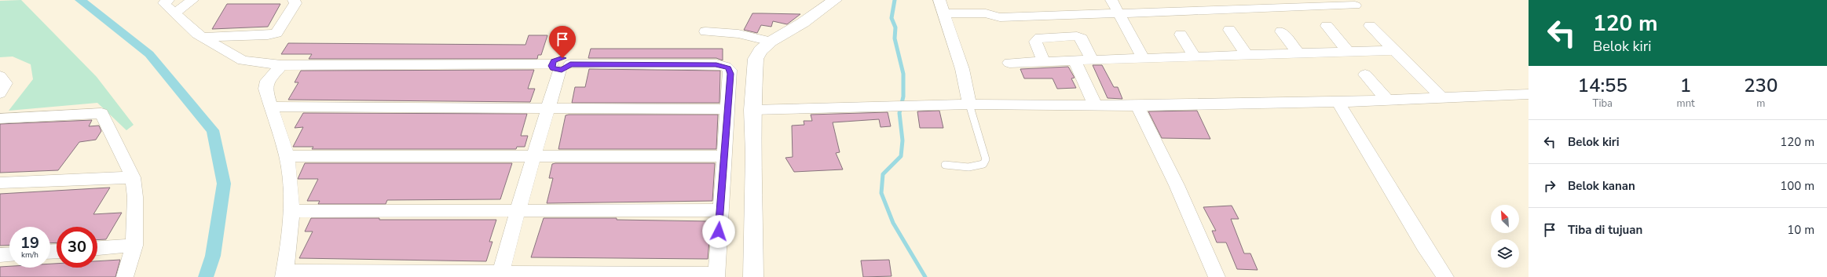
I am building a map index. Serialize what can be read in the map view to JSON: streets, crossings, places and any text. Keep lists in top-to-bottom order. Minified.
{"north":"top left","page":{"turn":["120 m","Belok kiri"],"eta":["14:55","Tiba","1","mnt","230","m"],"list":[{"name":"Belok kiri","value":"120 m"},{"name":"Belok kanan","value":"100 m"},{"name":"Tiba di tujuan","value":"10 m"}],"speed":"19 km/h","limit":"30"}}
